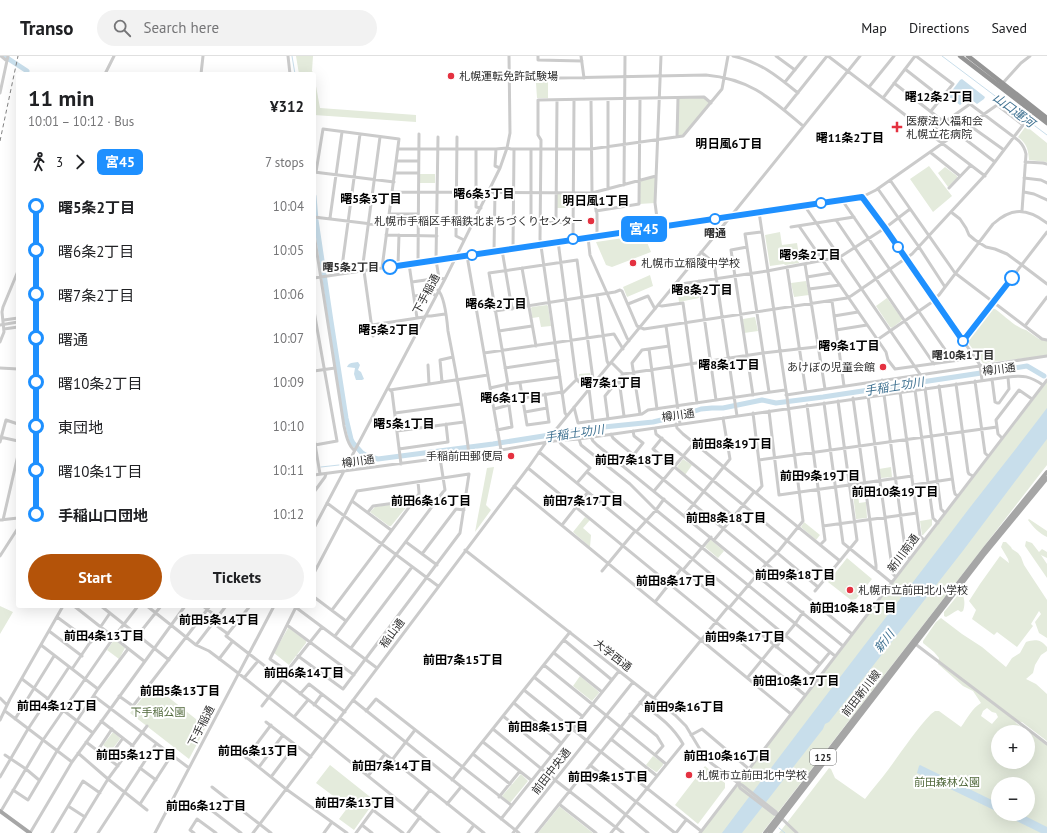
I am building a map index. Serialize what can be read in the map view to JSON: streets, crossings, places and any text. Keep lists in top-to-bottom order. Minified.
{"streets":{"main road":["前田新川線","125"],"street":["下手稲通","樽川通","新川南通","稲山通","大学西通","前田中央通"]},"crossings":[["下手稲通","樽川通"],["樽川通","新川南通"],["樽川通","稲山通"],["新川南通","大学西通"],["稲山通","大学西通"],["大学西通","前田中央通"]],"districts":["曙12条2丁目","曙11条2丁目","明日風6丁目","曙6条3丁目","曙5条3丁目","明日風1丁目","曙9条2丁目","曙8条2丁目","曙6条2丁目","曙5条2丁目","曙9条1丁目","曙8条1丁目","曙7条1丁目","曙6条1丁目","曙5条1丁目","前田8条19丁目","前田7条18丁目","前田9条19丁目","前田10条19丁目","前田6条16丁目","前田7条17丁目","前田8条18丁目","前田9条18丁目","前田8条17丁目","前田10条18丁目","前田5条14丁目","前田4条13丁目","前田9条17丁目","前田7条15丁目","前田6条14丁目","前田10条17丁目","前田5条13丁目","前田4条12丁目","前田9条16丁目","前田8条15丁目","前田6条13丁目","前田5条12丁目","前田10条16丁目","前田7条14丁目","前田9条15丁目","前田7条13丁目","前田6条12丁目"],"water":["山口運河","手稲土功川","新川"],"parks":["下手稲公園","前田森林公園"],"places":{"other":["札幌運転免許試験場","曙通","札幌市手稲区手稲鉄北まちづくりセンター","札幌市立稲陵中学校","曙5条2丁目","曙10条1丁目","あけぼの児童会館","手稲前田郵便局","札幌市立前田北小学校","札幌市立前田北中学校"],"health":["医療法人福和会 札幌立花病院"]},"lines":["bus line 宮45"],"page":{"header":"Transo","search":"Search here","nav":["Map","Directions","Saved"],"on_map":"宮45","heading":["11 min","10:01 – 10:12 · Bus","¥312"],"legs":["3","宮45","7 stops"],"list":[{"name":"曙5条2丁目","value":"10:04"},{"name":"曙6条2丁目","value":"10:05"},{"name":"曙7条2丁目","value":"10:06"},{"name":"曙通","value":"10:07"},{"name":"曙10条2丁目","value":"10:09"},{"name":"東団地","value":"10:10"},{"name":"曙10条1丁目","value":"10:11"},{"name":"手稲山口団地","value":"10:12"}],"buttons":["Start","Tickets"],"map_buttons":["+","−"]}}
